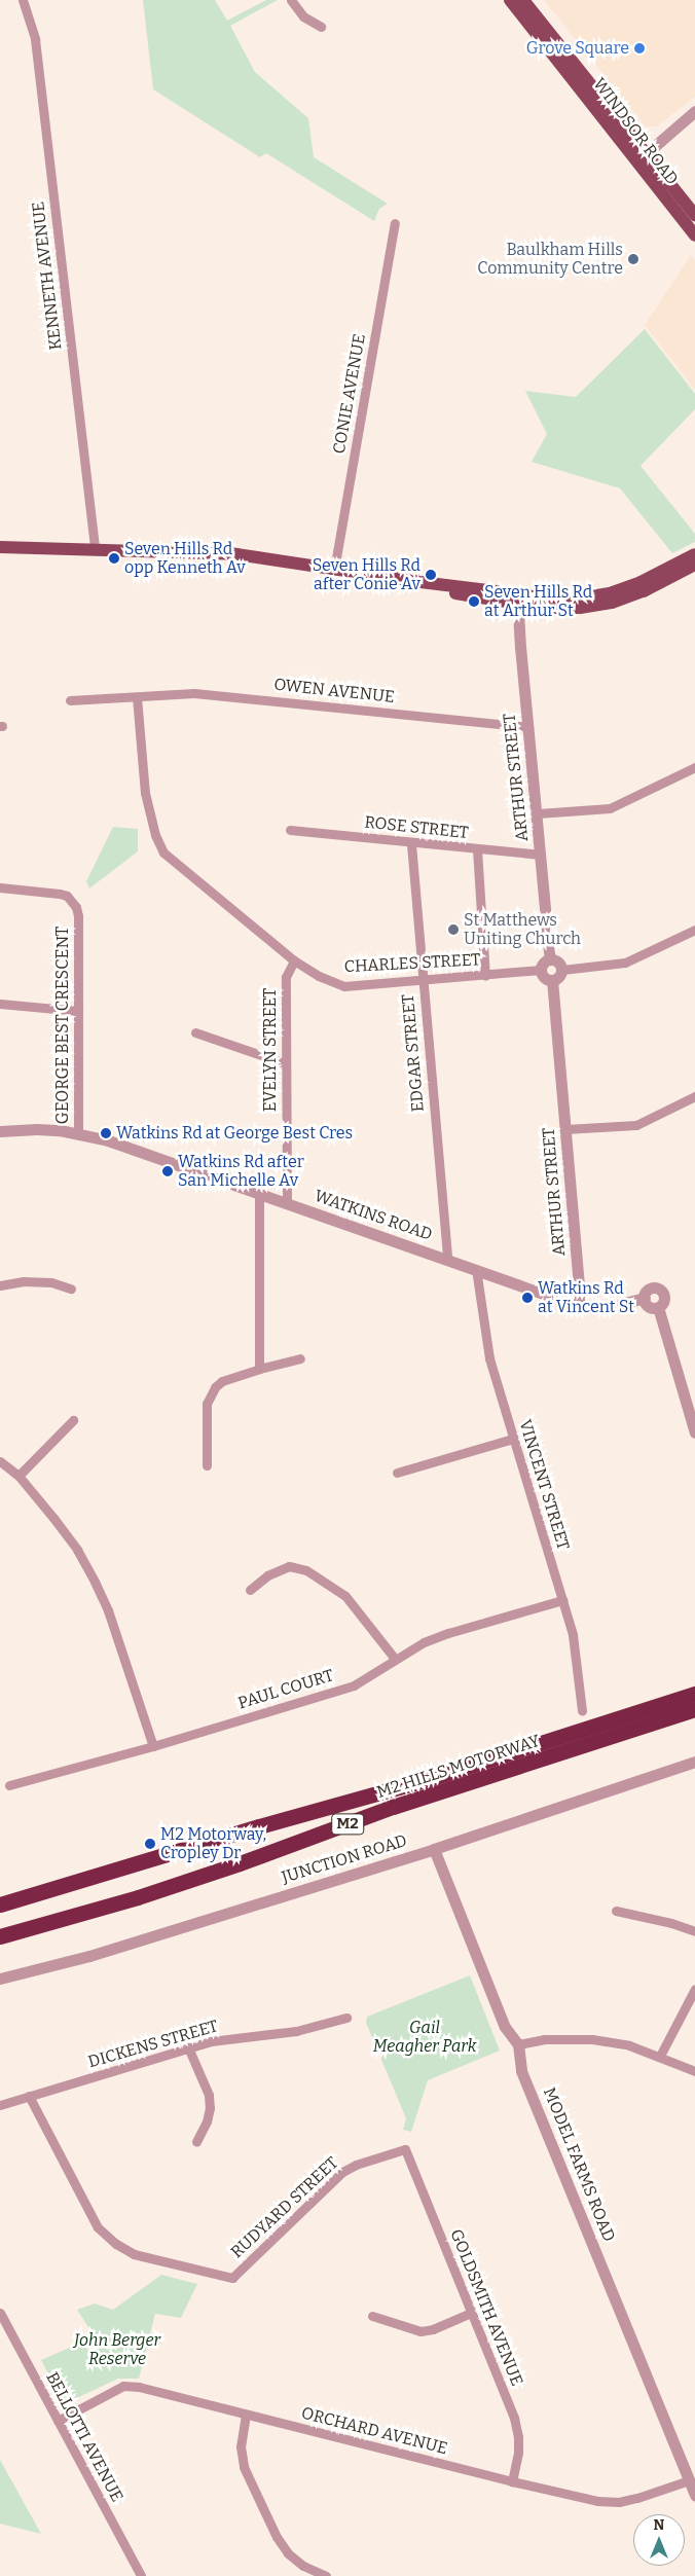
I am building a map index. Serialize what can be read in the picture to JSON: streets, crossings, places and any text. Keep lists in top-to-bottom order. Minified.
{"streets":{"highway":["M2 HILLS MOTORWAY","M2"],"main road":["WINDSOR ROAD"],"street":["KENNETH AVENUE","CONIE AVENUE","OWEN AVENUE","ARTHUR STREET","ROSE STREET","CHARLES STREET","GEORGE BEST CRESCENT","EVELYN STREET","EDGAR STREET","WATKINS ROAD","VINCENT STREET","PAUL COURT","JUNCTION ROAD","DICKENS STREET","MODEL FARMS ROAD","RUDYARD STREET","GOLDSMITH AVENUE","ORCHARD AVENUE","BELLOTTI AVENUE"]},"crossings":[["OWEN AVENUE","ARTHUR STREET"],["OWEN AVENUE","CHARLES STREET"],["ARTHUR STREET","ROSE STREET"],["ARTHUR STREET","CHARLES STREET"],["ARTHUR STREET","WATKINS ROAD"],["ROSE STREET","EDGAR STREET"],["CHARLES STREET","EVELYN STREET"],["CHARLES STREET","EDGAR STREET"],["GEORGE BEST CRESCENT","WATKINS ROAD"],["EVELYN STREET","WATKINS ROAD"],["EDGAR STREET","WATKINS ROAD"],["WATKINS ROAD","VINCENT STREET"],["VINCENT STREET","PAUL COURT"],["JUNCTION ROAD","MODEL FARMS ROAD"],["DICKENS STREET","RUDYARD STREET"],["MODEL FARMS ROAD","ORCHARD AVENUE"],["RUDYARD STREET","GOLDSMITH AVENUE"],["GOLDSMITH AVENUE","ORCHARD AVENUE"],["ORCHARD AVENUE","BELLOTTI AVENUE"]],"parks":["Gail Meagher Park","John Berger Reserve"],"places":["Grove Square","Baulkham Hills Community Centre","Seven Hills Rd opp Kenneth Av","Seven Hills Rd after Conie Av","Seven Hills Rd at Arthur St","St Matthews Uniting Church","Watkins Rd at George Best Cres","Watkins Rd after San Michelle Av","Watkins Rd at Vincent St","M2 Motorway, Cropley Dr"],"north":"top"}
